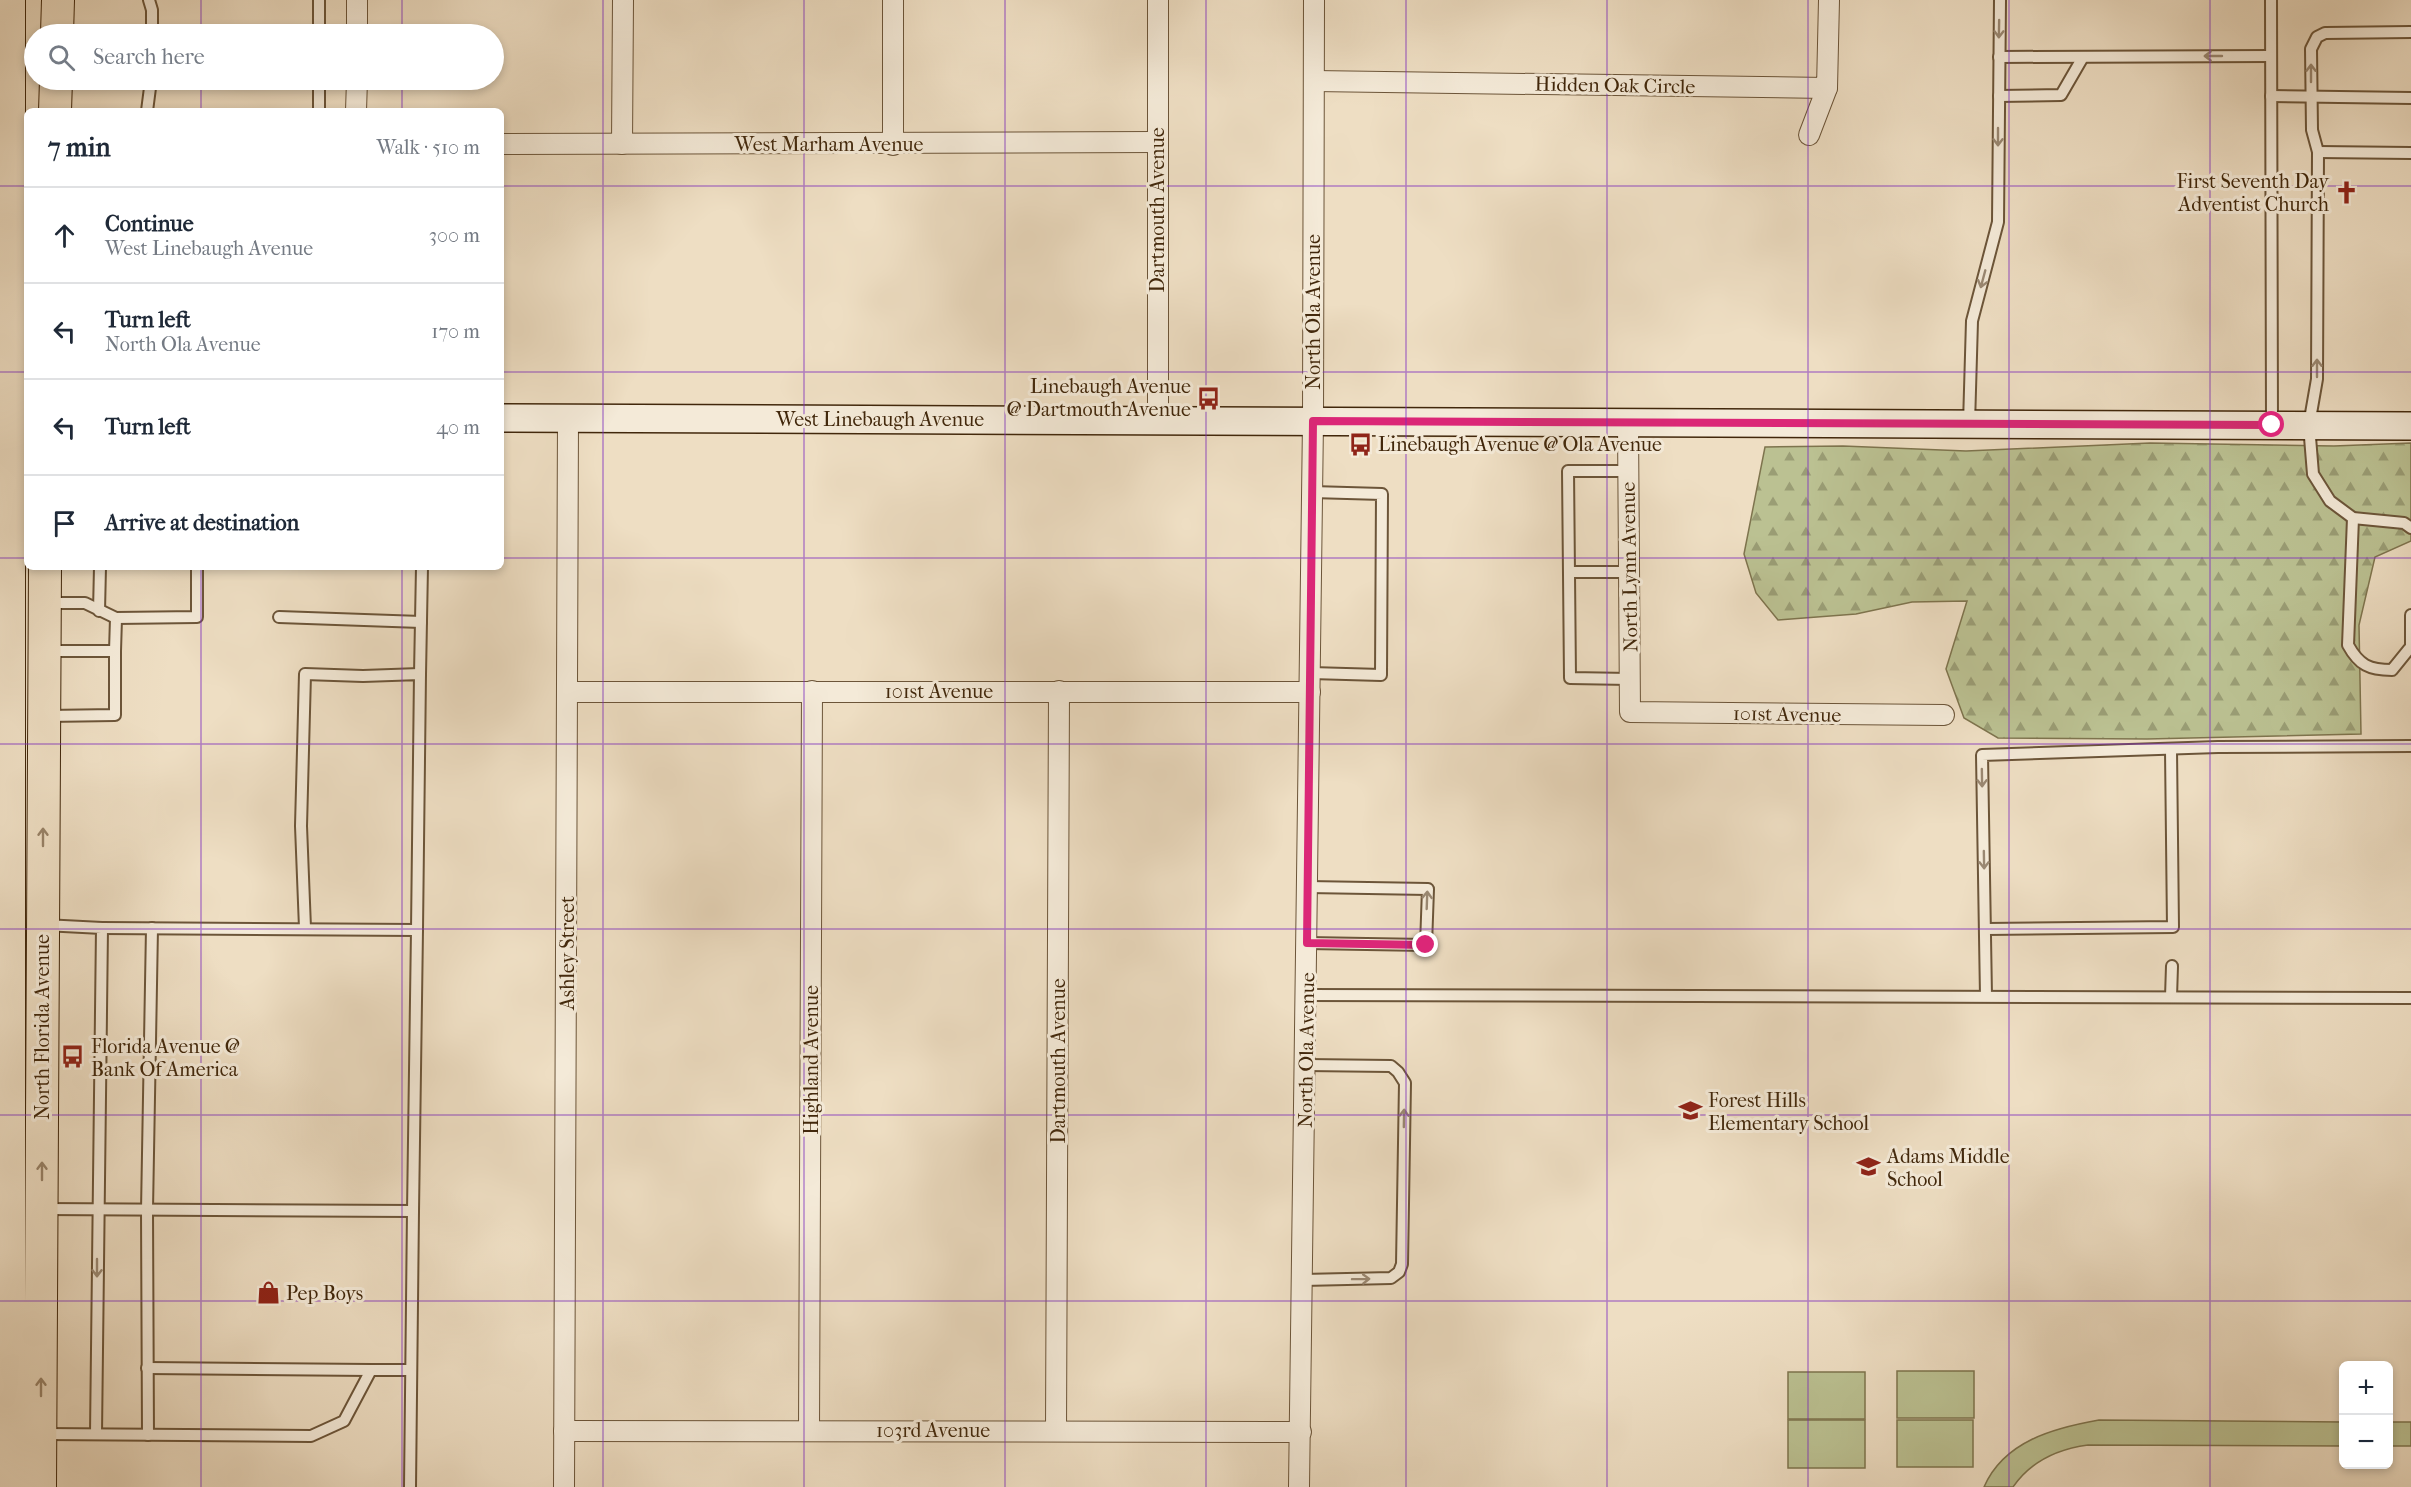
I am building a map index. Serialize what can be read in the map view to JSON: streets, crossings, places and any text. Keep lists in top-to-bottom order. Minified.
{"streets":{"main road":["North Florida Avenue"],"street":["Hidden Oak Circle","West Marham Avenue","Dartmouth Avenue","North Ola Avenue","West Linebaugh Avenue","North Lynn Avenue","101st Avenue","Ashley Street","Highland Avenue","103rd Avenue"]},"crossings":[["Hidden Oak Circle","North Ola Avenue"],["West Marham Avenue","Dartmouth Avenue"],["Dartmouth Avenue","West Linebaugh Avenue"],["Dartmouth Avenue","101st Avenue"],["Dartmouth Avenue","103rd Avenue"],["North Ola Avenue","West Linebaugh Avenue"],["North Ola Avenue","101st Avenue"],["North Ola Avenue","103rd Avenue"],["West Linebaugh Avenue","North Lynn Avenue"],["West Linebaugh Avenue","Ashley Street"],["North Lynn Avenue","101st Avenue"],["101st Avenue","Ashley Street"],["101st Avenue","Highland Avenue"],["Ashley Street","103rd Avenue"],["Highland Avenue","103rd Avenue"]],"places":{"church":["First Seventh Day Adventist Church"],"bus stop":["Linebaugh Avenue @ Dartmouth Avenue","Linebaugh Avenue @ Ola Avenue","Florida Avenue @ Bank Of America"],"school or university":["Forest Hills Elementary School","Adams Middle School"],"shop":["Pep Boys"]},"page":{"search":"Search here","heading":["7 min","Walk · 510 m"],"list":[["Continue","West Linebaugh Avenue","300 m"],["Turn left","North Ola Avenue","170 m"],["Turn left","40 m"],"Arrive at destination"],"map_buttons":["+","−"]}}
